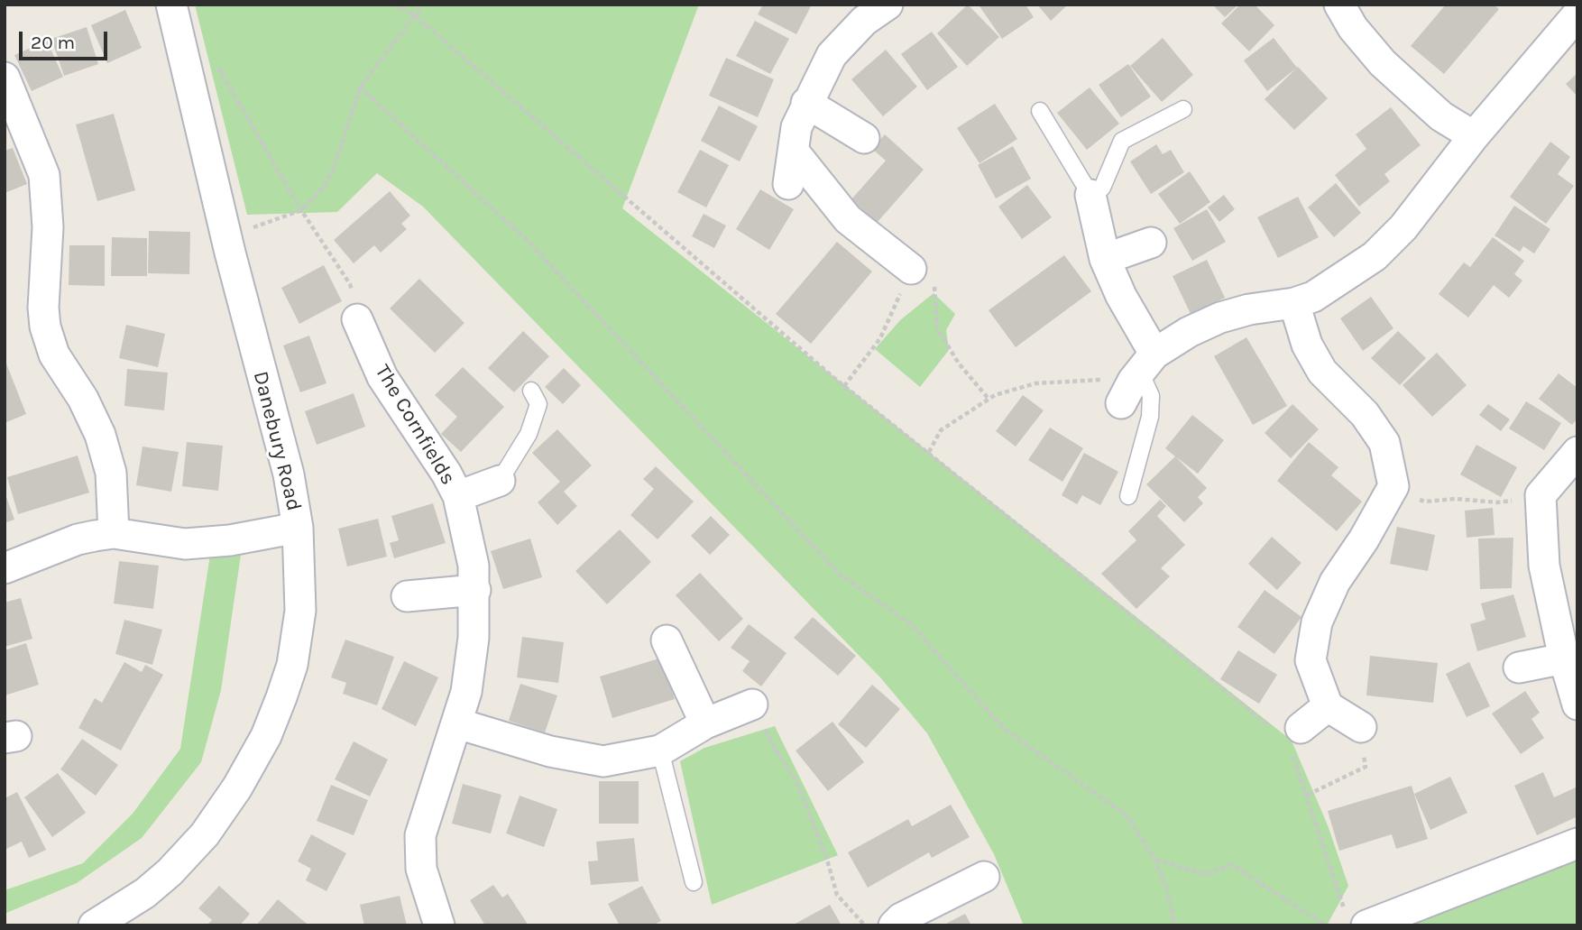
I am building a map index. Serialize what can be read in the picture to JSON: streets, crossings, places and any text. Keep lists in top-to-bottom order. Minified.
{"streets":{"street":["The Cornfields","Danebury Road"]},"scale_bar":"20 m"}
